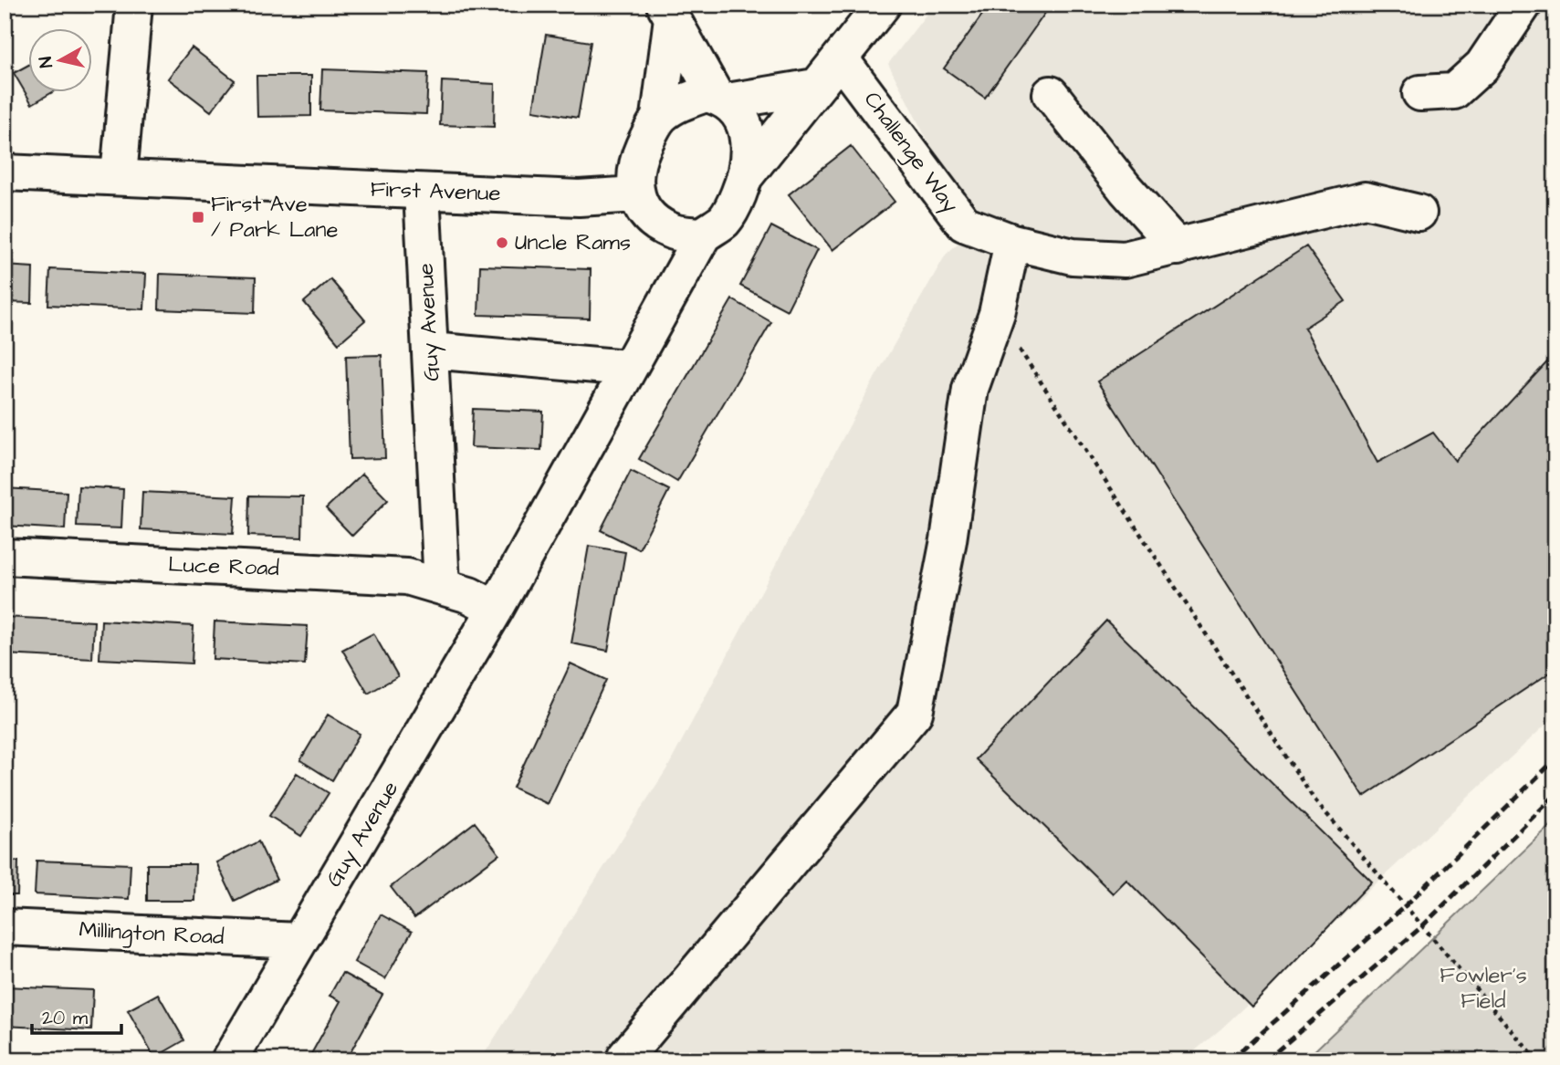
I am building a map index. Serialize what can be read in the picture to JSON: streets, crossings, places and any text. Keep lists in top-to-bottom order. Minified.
{"streets":{"street":["Challenge Way","First Avenue","Guy Avenue","Luce Road","Millington Road"]},"crossings":[["First Avenue","Guy Avenue"],["Guy Avenue","Luce Road"],["Guy Avenue","Millington Road"]],"parks":["Fowler's Field"],"places":{"transit":["First Ave / Park Lane"],"other":["Uncle Rams"]},"scale_bar":"20 m","north":"left"}
